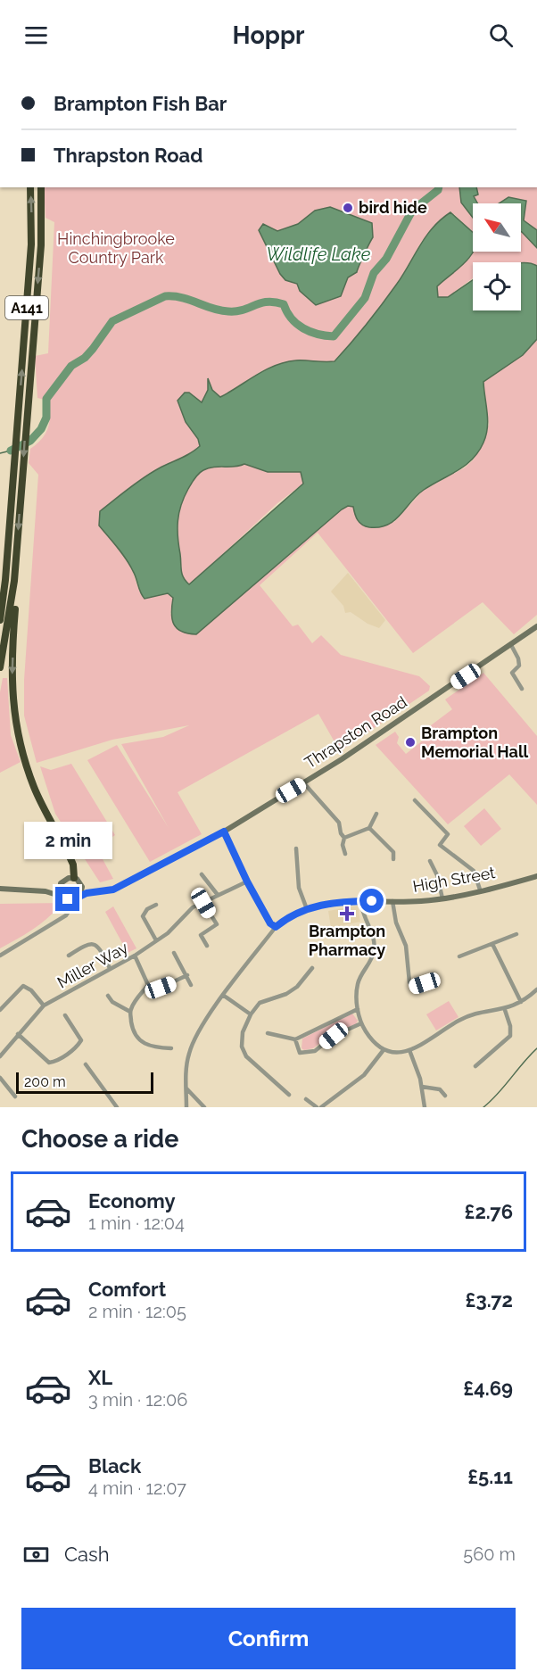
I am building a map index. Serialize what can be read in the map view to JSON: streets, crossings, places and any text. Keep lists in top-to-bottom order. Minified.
{"streets":{"highway":["A141"],"main road":["Thrapston Road","High Street"],"street":["Miller Way"]},"water":["Wildlife Lake"],"parks":["Hinchingbrooke Country Park"],"places":{"other":["bird hide","Brampton Memorial Hall"],"health":["Brampton Pharmacy"]},"scale_bar":"200 m","north":"top left","page":{"header":"Hoppr","banner":["Brampton Fish Bar","Thrapston Road"],"bubble":"2 min","scale":"200 m","heading":"Choose a ride","list":[{"name":"Economy","note":"1 min · 12:04","value":"£2.76"},{"name":"Comfort","note":"2 min · 12:05","value":"£3.72"},{"name":"XL","note":"3 min · 12:06","value":"£4.69"},{"name":"Black","note":"4 min · 12:07","value":"£5.11"}],"pay":["Cash","560 m"],"buttons":"Confirm"}}
